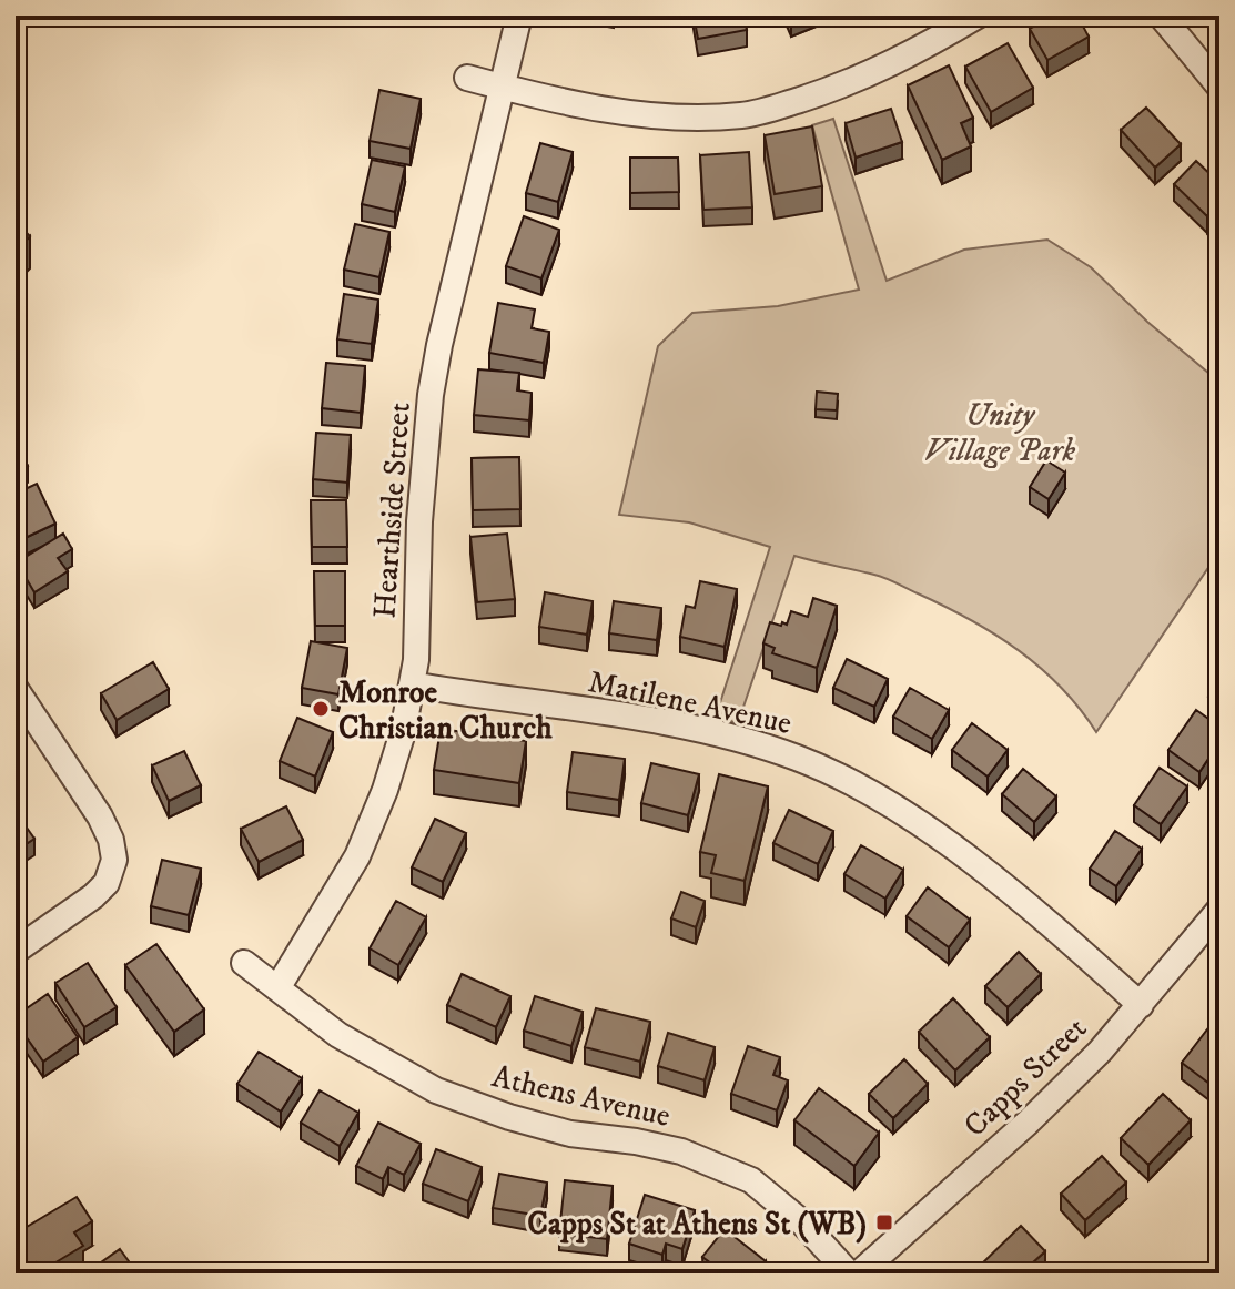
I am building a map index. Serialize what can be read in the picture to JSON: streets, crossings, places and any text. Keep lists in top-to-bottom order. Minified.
{"streets":{"street":["Hearthside Street","Matilene Avenue","Capps Street","Athens Avenue"]},"crossings":[["Hearthside Street","Matilene Avenue"],["Hearthside Street","Athens Avenue"],["Matilene Avenue","Capps Street"]],"parks":["Unity Village Park"],"places":{"other":["Monroe Christian Church"],"transit":["Capps St at Athens St (WB)"]}}
